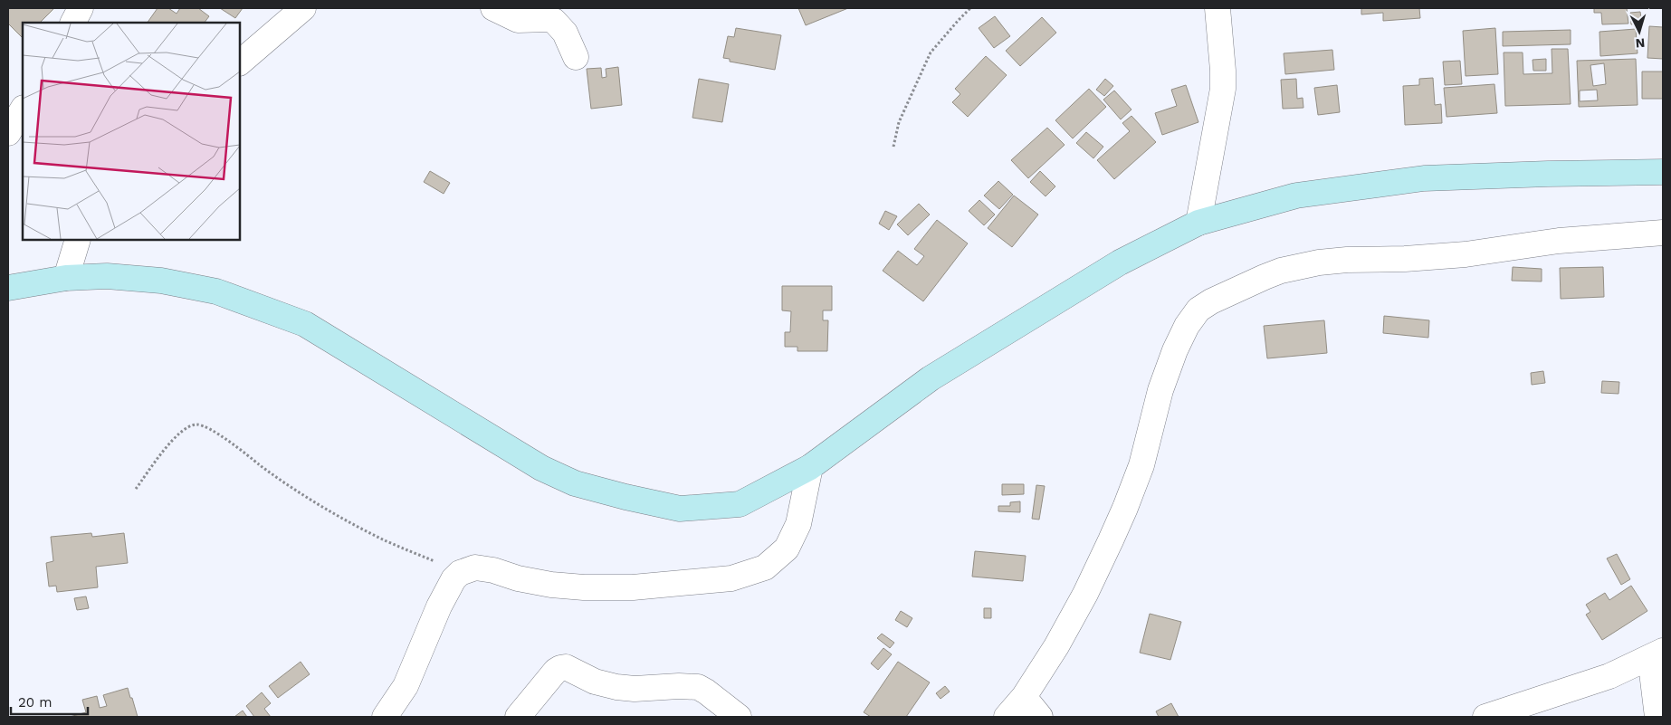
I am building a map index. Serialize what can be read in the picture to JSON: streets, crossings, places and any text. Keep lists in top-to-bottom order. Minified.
{"scale_bar":"20 m","north":"bottom"}
